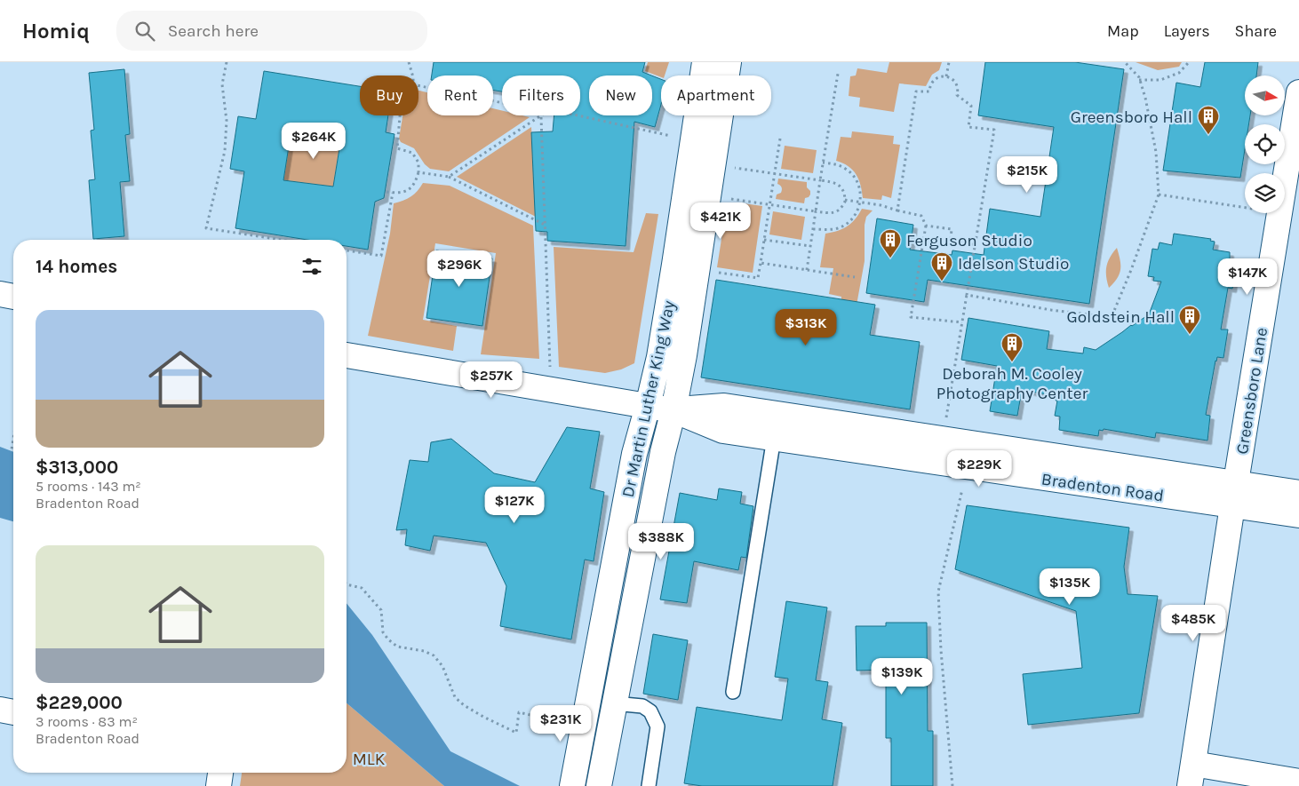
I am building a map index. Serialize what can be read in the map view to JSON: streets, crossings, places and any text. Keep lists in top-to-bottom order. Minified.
{"streets":{"street":["Greensboro Lane","Dr Martin Luther King Way","Bradenton Road"]},"crossings":[["Greensboro Lane","Bradenton Road"],["Dr Martin Luther King Way","Bradenton Road"]],"parks":["MLK"],"places":{"building":["Greensboro Hall","Ferguson Studio","Idelson Studio","Goldstein Hall","Deborah M. Cooley Photography Center"]},"north":"right","page":{"header":"Homiq","search":"Search here","nav":["Map","Layers","Share"],"chip":["Buy","Rent","Filters","New","Apartment"],"price":["$264K","$215K","$421K","$296K","$147K","$313K","$257K","$229K","$127K","$388K","$135K","$485K","$139K","$231K"],"heading":"14 homes","list":[{"name":"$313,000","note":"5 rooms · 143 m² · Bradenton Road"},{"name":"$229,000","note":"3 rooms · 83 m² · Bradenton Road"}]}}
